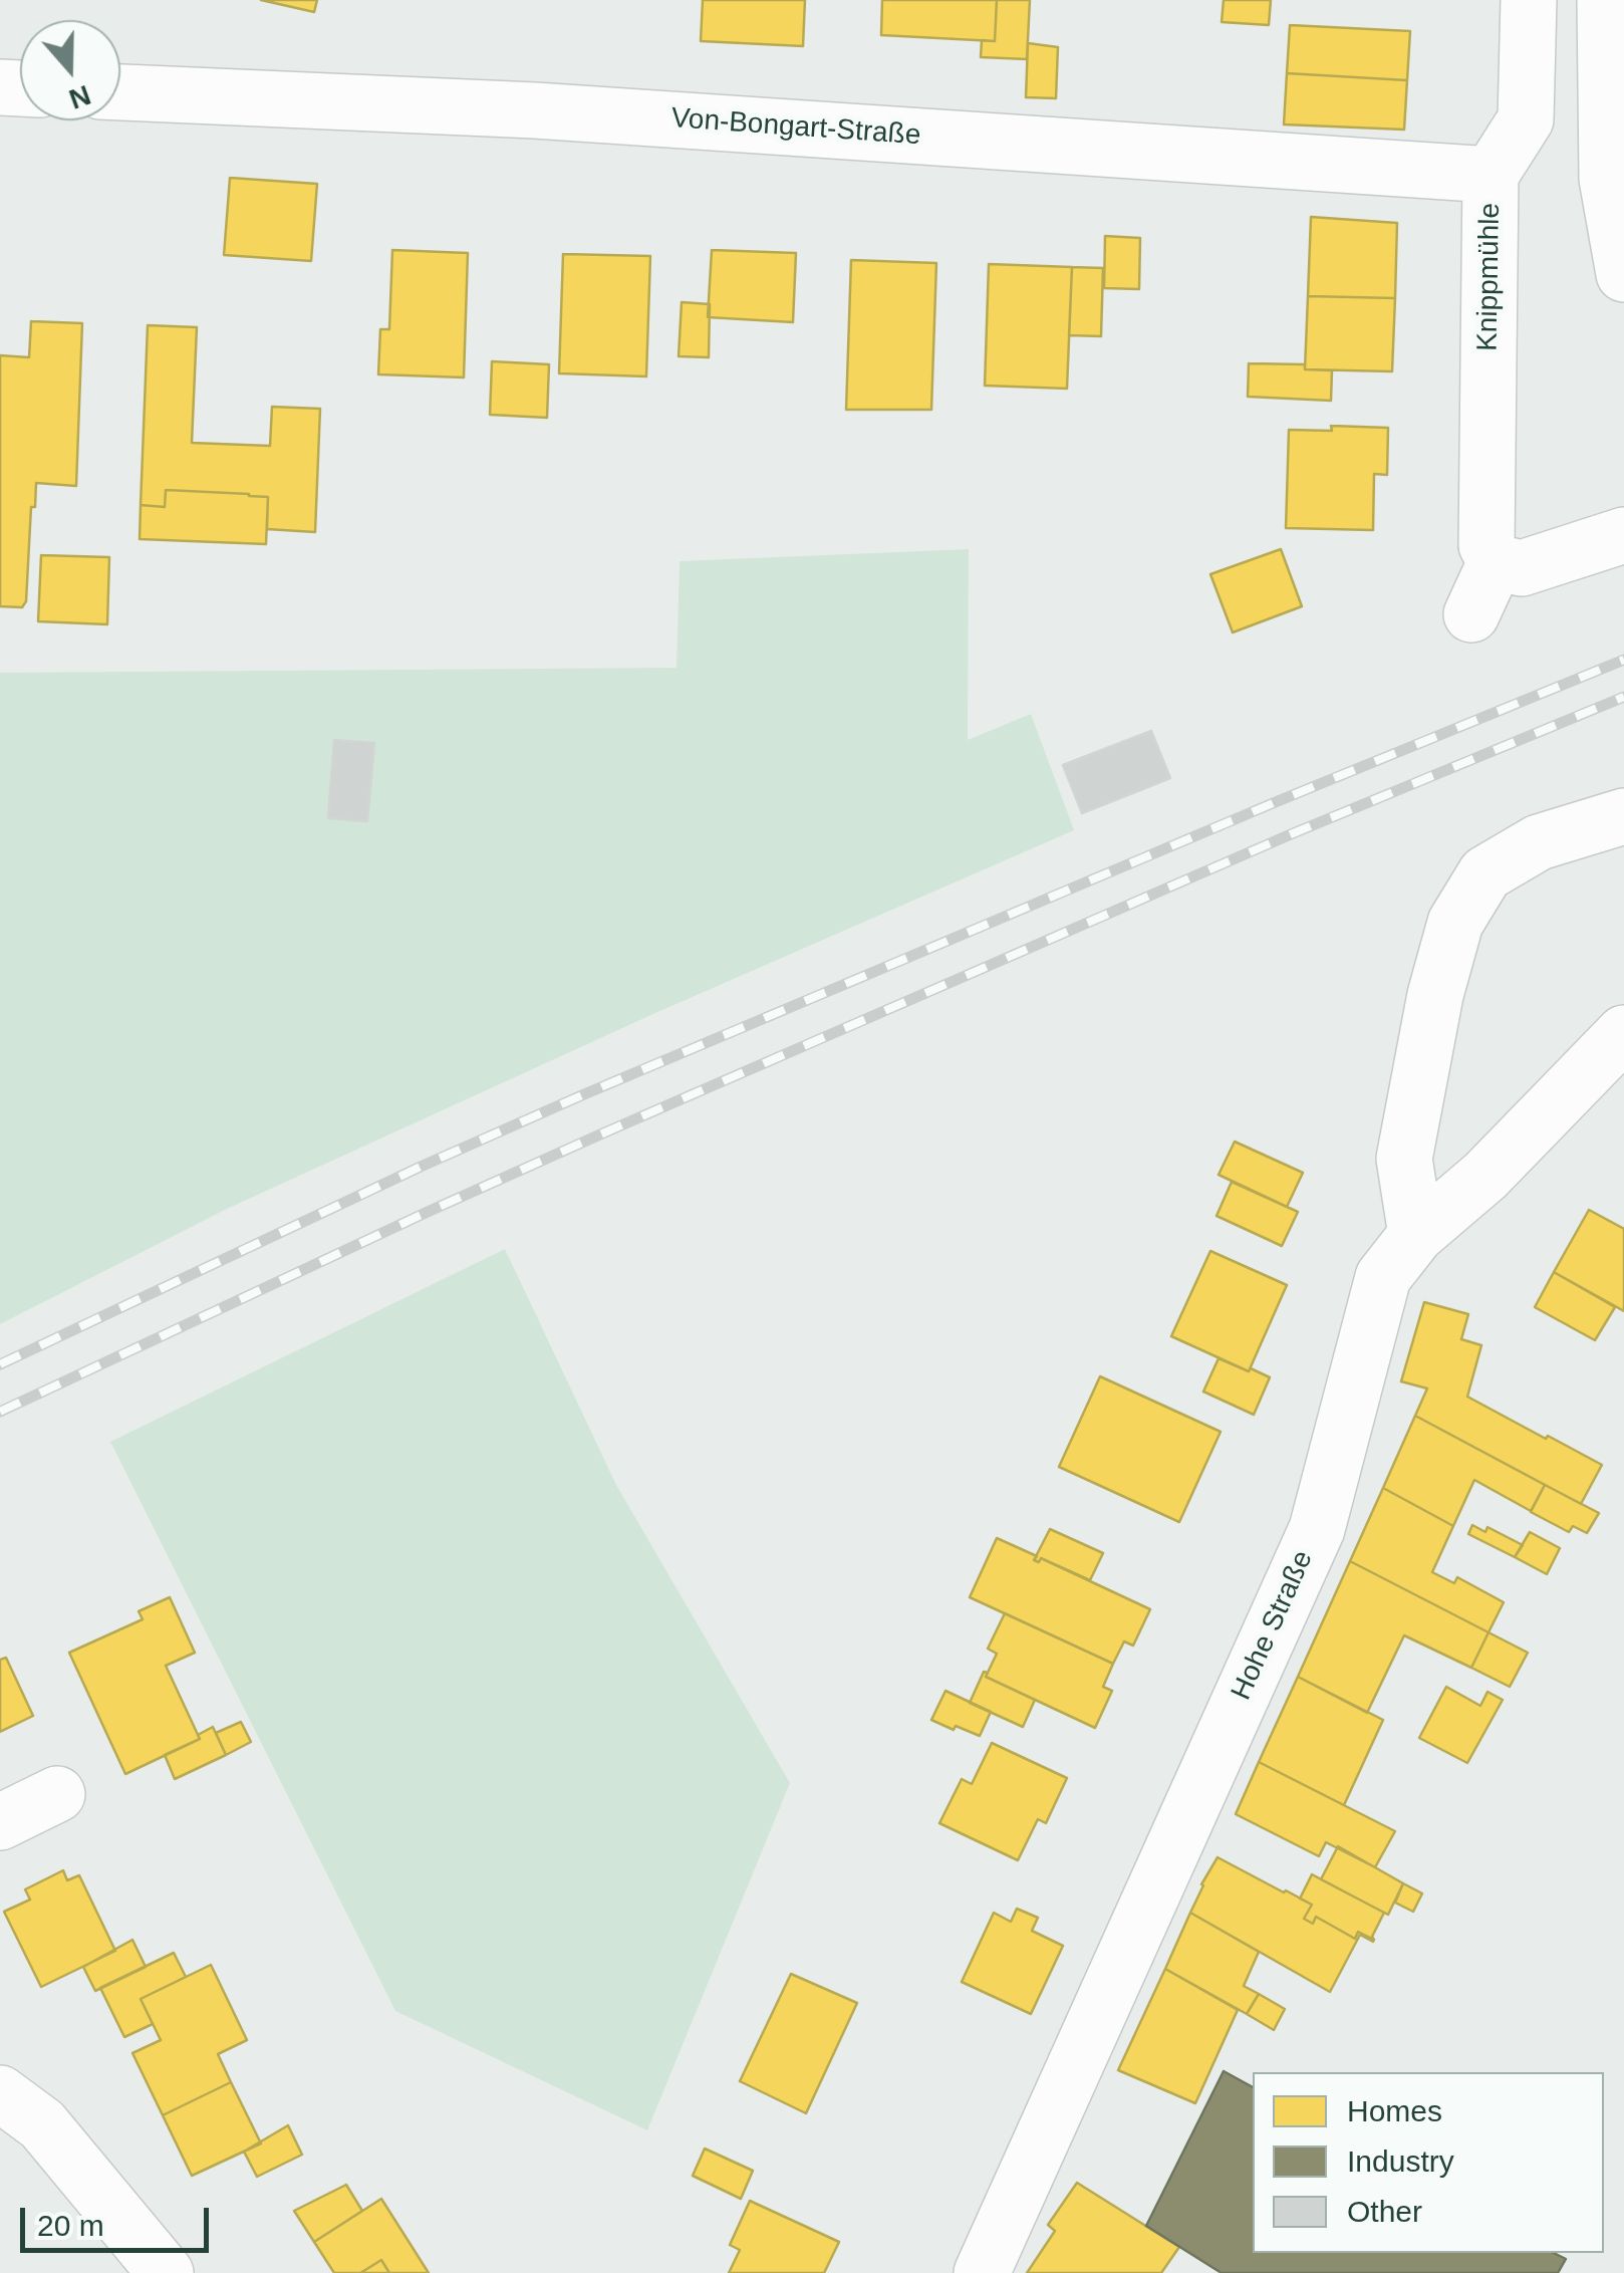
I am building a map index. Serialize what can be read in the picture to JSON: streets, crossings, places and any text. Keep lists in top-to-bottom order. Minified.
{"streets":{"street":["Von-Bongart-Straße","Knippmühle","Hohe Straße"]},"crossings":[["Von-Bongart-Straße","Knippmühle"]],"legend":["Homes","Industry","Other"],"scale_bar":"20 m","north":"bottom"}
